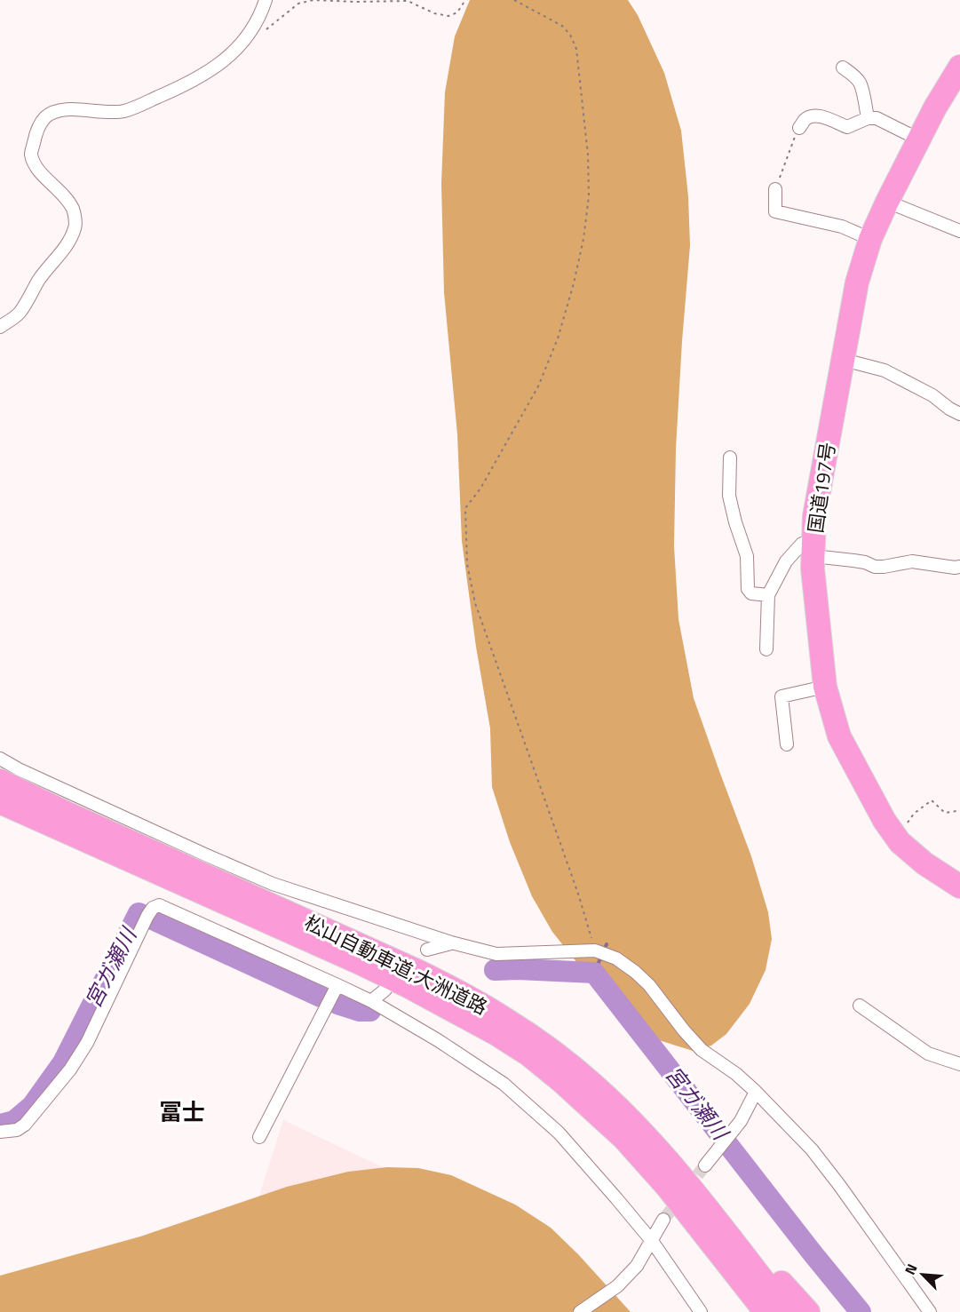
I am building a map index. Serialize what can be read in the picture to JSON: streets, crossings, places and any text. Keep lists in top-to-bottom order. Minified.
{"streets":{"highway":["国道197号","松山自動車道;大洲道路"]},"districts":["冨士"],"water":["宮ガ瀬川"],"north":"top left"}
